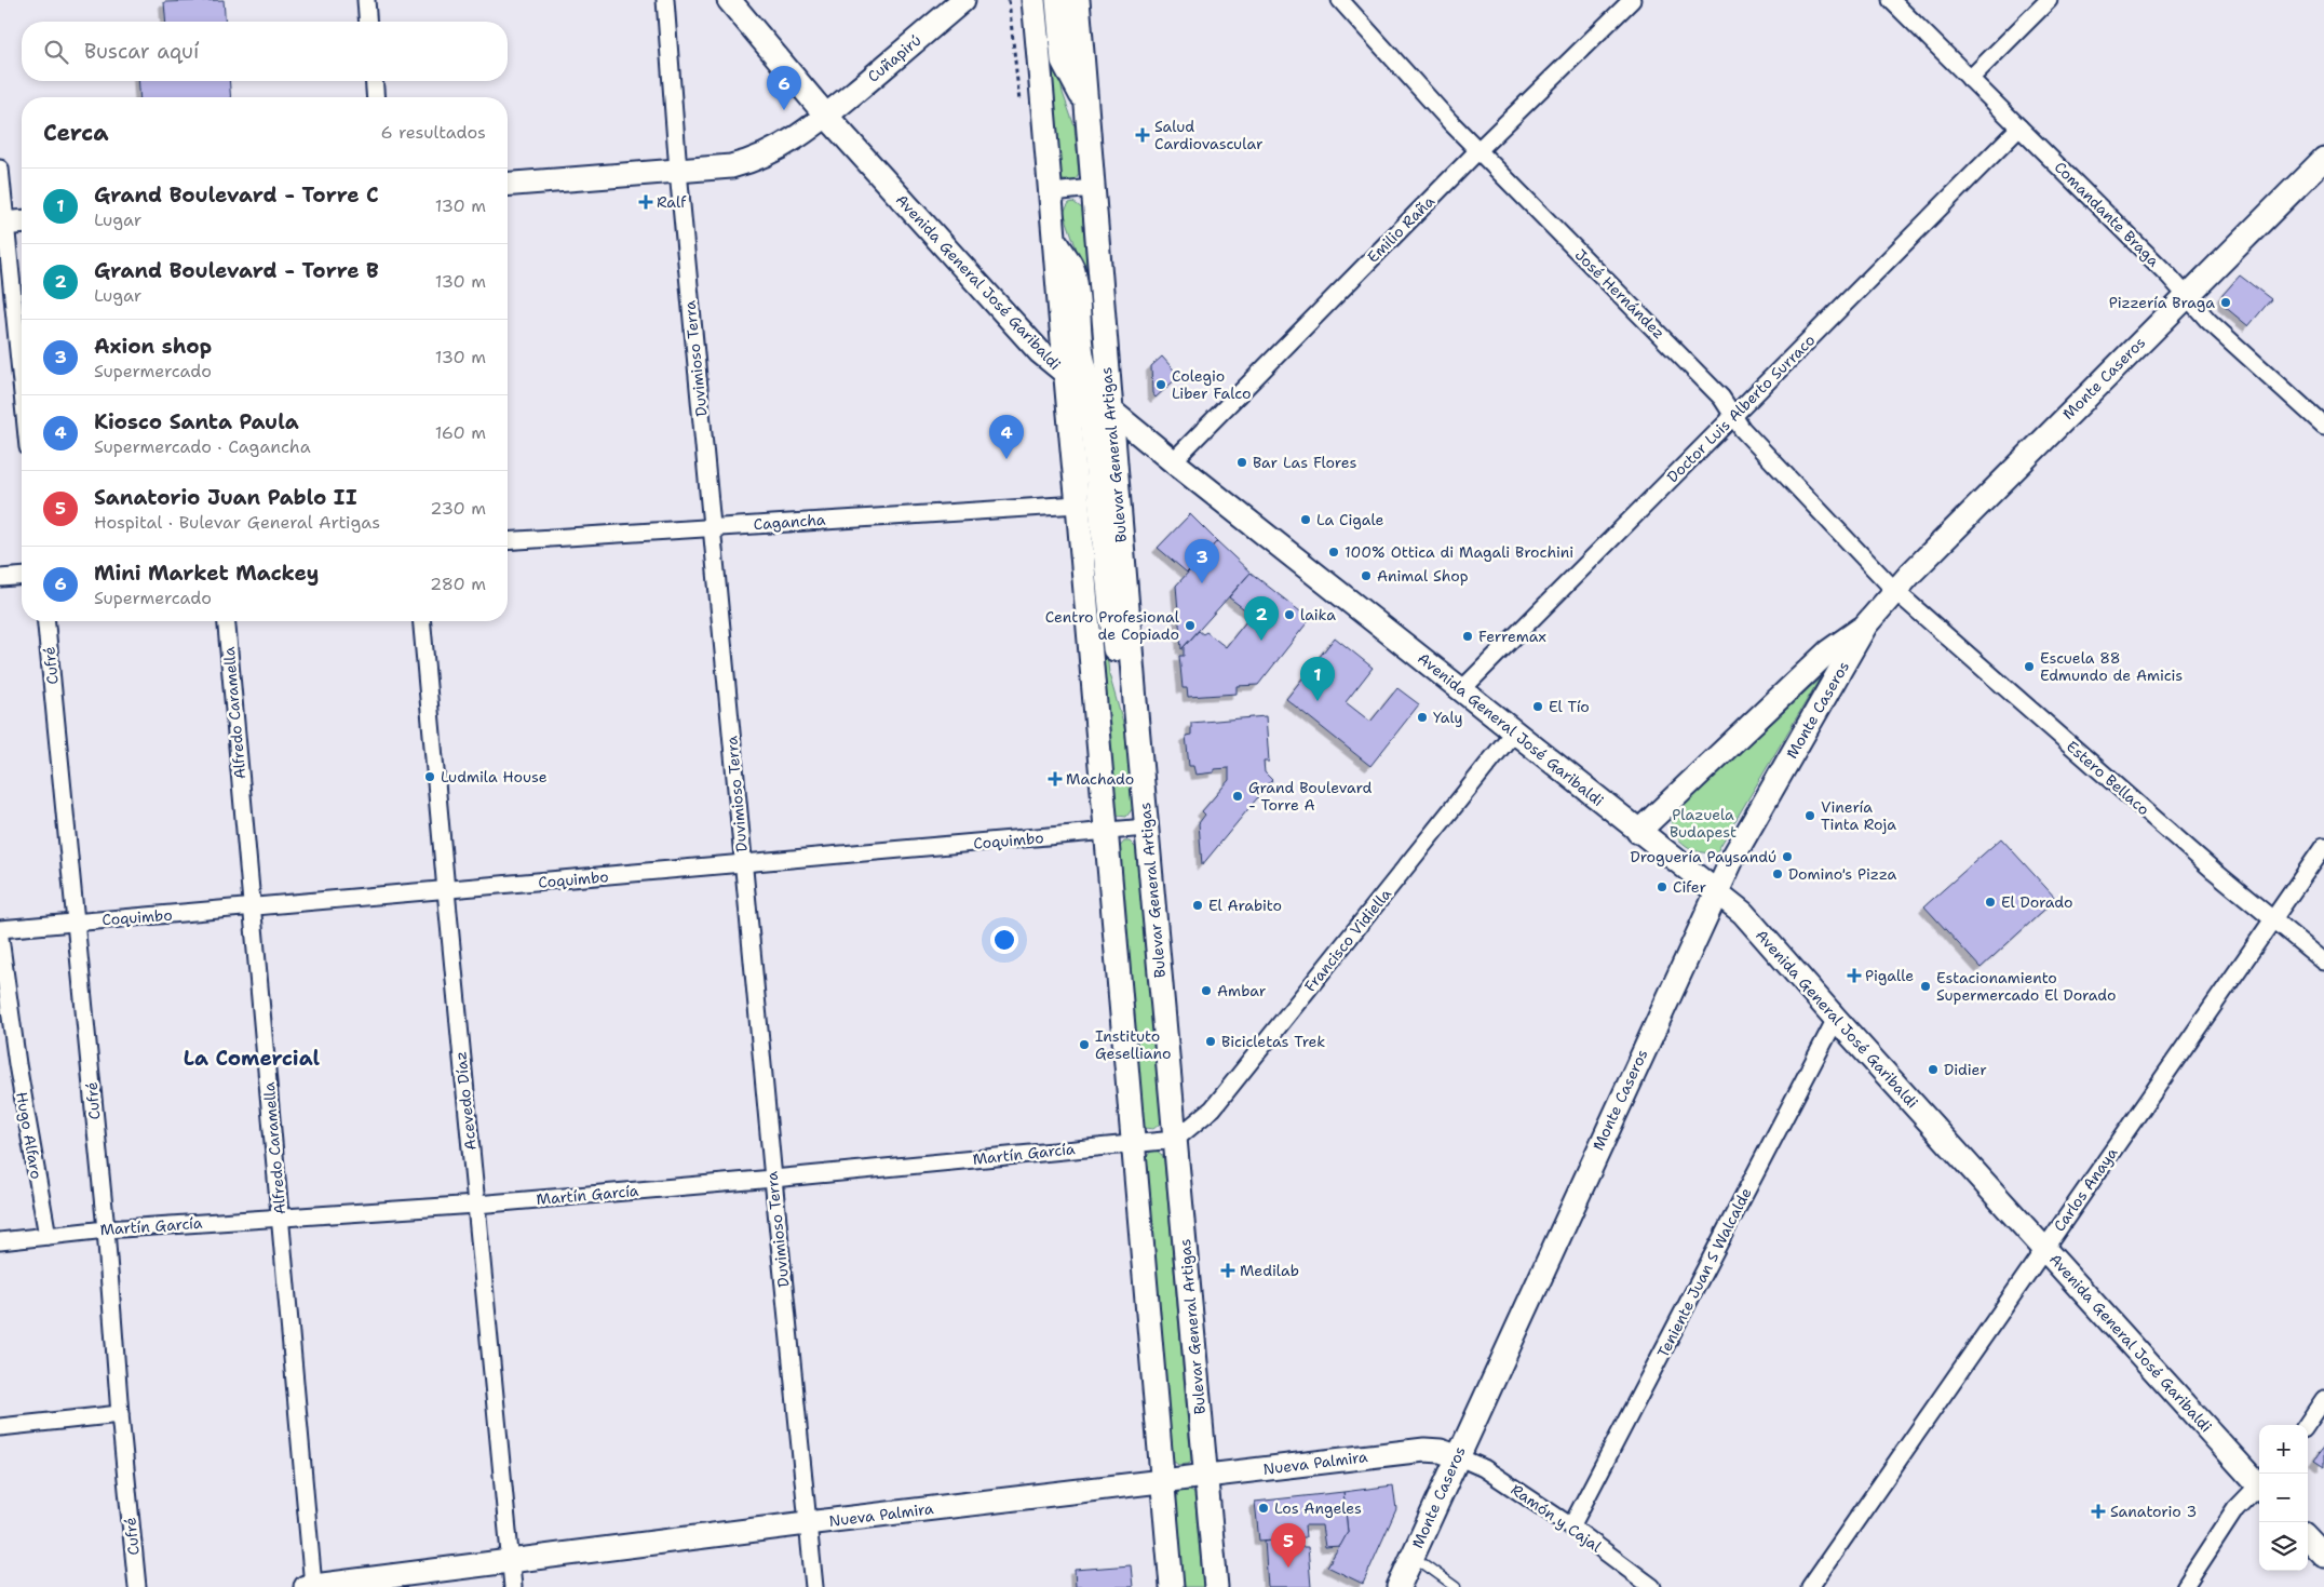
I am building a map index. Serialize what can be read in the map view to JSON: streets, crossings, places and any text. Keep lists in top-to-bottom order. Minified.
{"streets":{"street":["Cuñapirú","Comandante Braga","Emilio Raña","Avenida General José Garibaldi","José Hernández","Duvimioso Terra","Monte Caseros","Doctor Luis Alberto Surraco","Bulevar General Artigas","Cagancha","Cufré","Alfredo Caramella","Estero Bellaco","Coquimbo","Francisco Vidiella","Acevedo Díaz","Hugo Alfaro","Martín García","Carlos Anaya","Teniente Juan S Walcalde","Nueva Palmira","Ramón y Cajal"]},"crossings":[["Cuñapirú","Avenida General José Garibaldi"],["Cuñapirú","Duvimioso Terra"],["Comandante Braga","Monte Caseros"],["Comandante Braga","Doctor Luis Alberto Surraco"],["Emilio Raña","Avenida General José Garibaldi"],["Emilio Raña","José Hernández"],["Avenida General José Garibaldi","Monte Caseros"],["Avenida General José Garibaldi","Doctor Luis Alberto Surraco"],["Avenida General José Garibaldi","Bulevar General Artigas"],["Avenida General José Garibaldi","Francisco Vidiella"],["Avenida General José Garibaldi","Carlos Anaya"],["Avenida General José Garibaldi","Teniente Juan S Walcalde"],["José Hernández","Monte Caseros"],["José Hernández","Doctor Luis Alberto Surraco"],["José Hernández","Estero Bellaco"],["Duvimioso Terra","Cagancha"],["Duvimioso Terra","Coquimbo"],["Duvimioso Terra","Martín García"],["Duvimioso Terra","Nueva Palmira"],["Monte Caseros","Estero Bellaco"],["Monte Caseros","Nueva Palmira"],["Monte Caseros","Ramón y Cajal"],["Bulevar General Artigas","Coquimbo"],["Bulevar General Artigas","Francisco Vidiella"],["Bulevar General Artigas","Martín García"],["Bulevar General Artigas","Nueva Palmira"],["Cufré","Coquimbo"],["Cufré","Martín García"],["Alfredo Caramella","Coquimbo"],["Alfredo Caramella","Martín García"],["Alfredo Caramella","Nueva Palmira"],["Estero Bellaco","Carlos Anaya"],["Coquimbo","Acevedo Díaz"],["Francisco Vidiella","Martín García"],["Acevedo Díaz","Martín García"],["Acevedo Díaz","Nueva Palmira"],["Hugo Alfaro","Martín García"],["Teniente Juan S Walcalde","Ramón y Cajal"],["Nueva Palmira","Ramón y Cajal"]],"districts":["La Comercial"],"parks":["Plazuela Budapest"],"places":{"health":["Salud Cardiovascular","Ralf","Machado","Pigalle","Medilab","Sanatorio 3"],"other":["Pizzería Braga","Colegio Liber Falco","Bar Las Flores","La Cigale","100% Ottica di Magali Brochini","Animal Shop","laika","Centro Profesional de Copiado","Ferremax","Escuela 88 Edmundo de Amicis","El Tío","Yaly","Ludmila House","Grand Boulevard - Torre A","Vinería Tinta Roja","Droguería Paysandú","Domino's Pizza","Cifer","El Dorado","El Arabito","Estacionamiento Supermercado El Dorado","Ambar","Bicicletas Trek","Instituto Geselliano","Didier","Los Angeles"]},"page":{"search":"Buscar aquí","pins":["6","4","3","2","1","5"],"heading":["Cerca","6 resultados"],"list":[{"mark":"1","name":"Grand Boulevard - Torre C","note":"Lugar","value":"130 m"},{"mark":"2","name":"Grand Boulevard - Torre B","note":"Lugar","value":"130 m"},{"mark":"3","name":"Axion shop","note":"Supermercado","value":"130 m"},{"mark":"4","name":"Kiosco Santa Paula","note":"Supermercado · Cagancha","value":"160 m"},{"mark":"5","name":"Sanatorio Juan Pablo II","note":"Hospital · Bulevar General Artigas","value":"230 m"},{"mark":"6","name":"Mini Market Mackey","note":"Supermercado","value":"280 m"}],"map_buttons":["+","−"]}}
